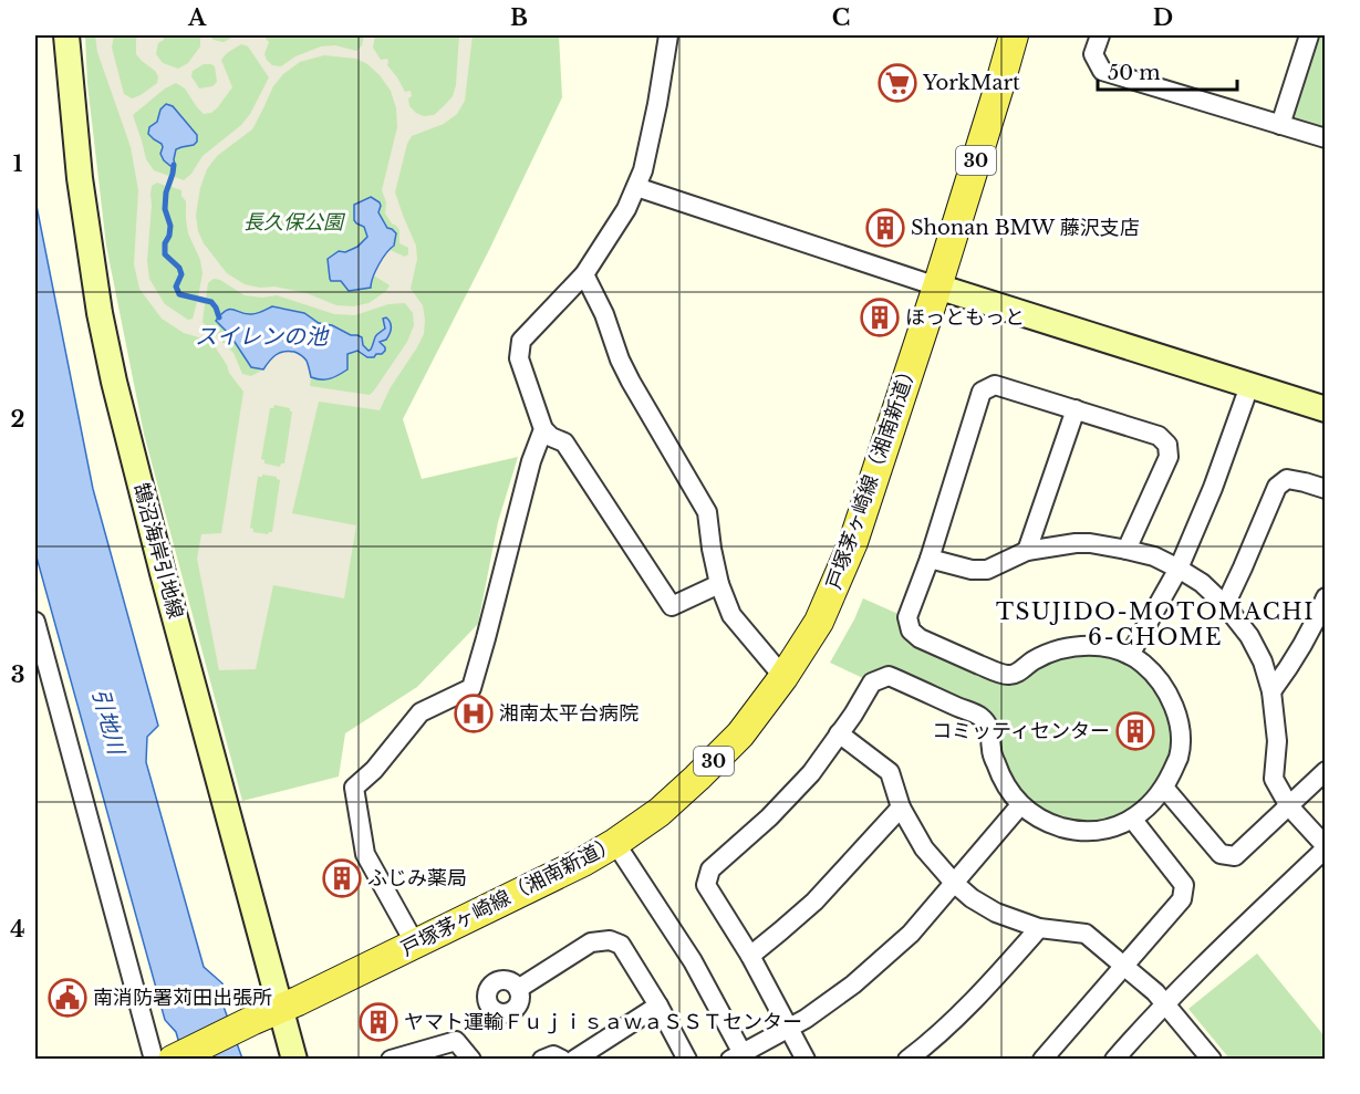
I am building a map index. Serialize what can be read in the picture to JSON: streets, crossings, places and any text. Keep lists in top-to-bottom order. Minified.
{"streets":{"main road":["30","戸塚茅ヶ崎線（湘南新道）"],"street":["鵠沼海岸引地線"]},"crossings":[["戸塚茅ヶ崎線（湘南新道）","鵠沼海岸引地線"]],"districts":["TSUJIDO-MOTOMACHI 6-CHOME"],"water":["スイレンの池","引地川"],"parks":["長久保公園"],"places":{"supermarket":["YorkMart"],"building":["Shonan BMW 藤沢支店","ほっともっと","コミッティセンター","ふじみ薬局","ヤマト運輸ＦｕｊｉｓａｗａＳＳＴセンター"],"hospital":["湘南太平台病院"],"public building":["南消防署苅田出張所"]},"scale_bar":"50 m","grid":{"columns":["A","B","C","D"],"rows":["1","2","3","4"]}}
